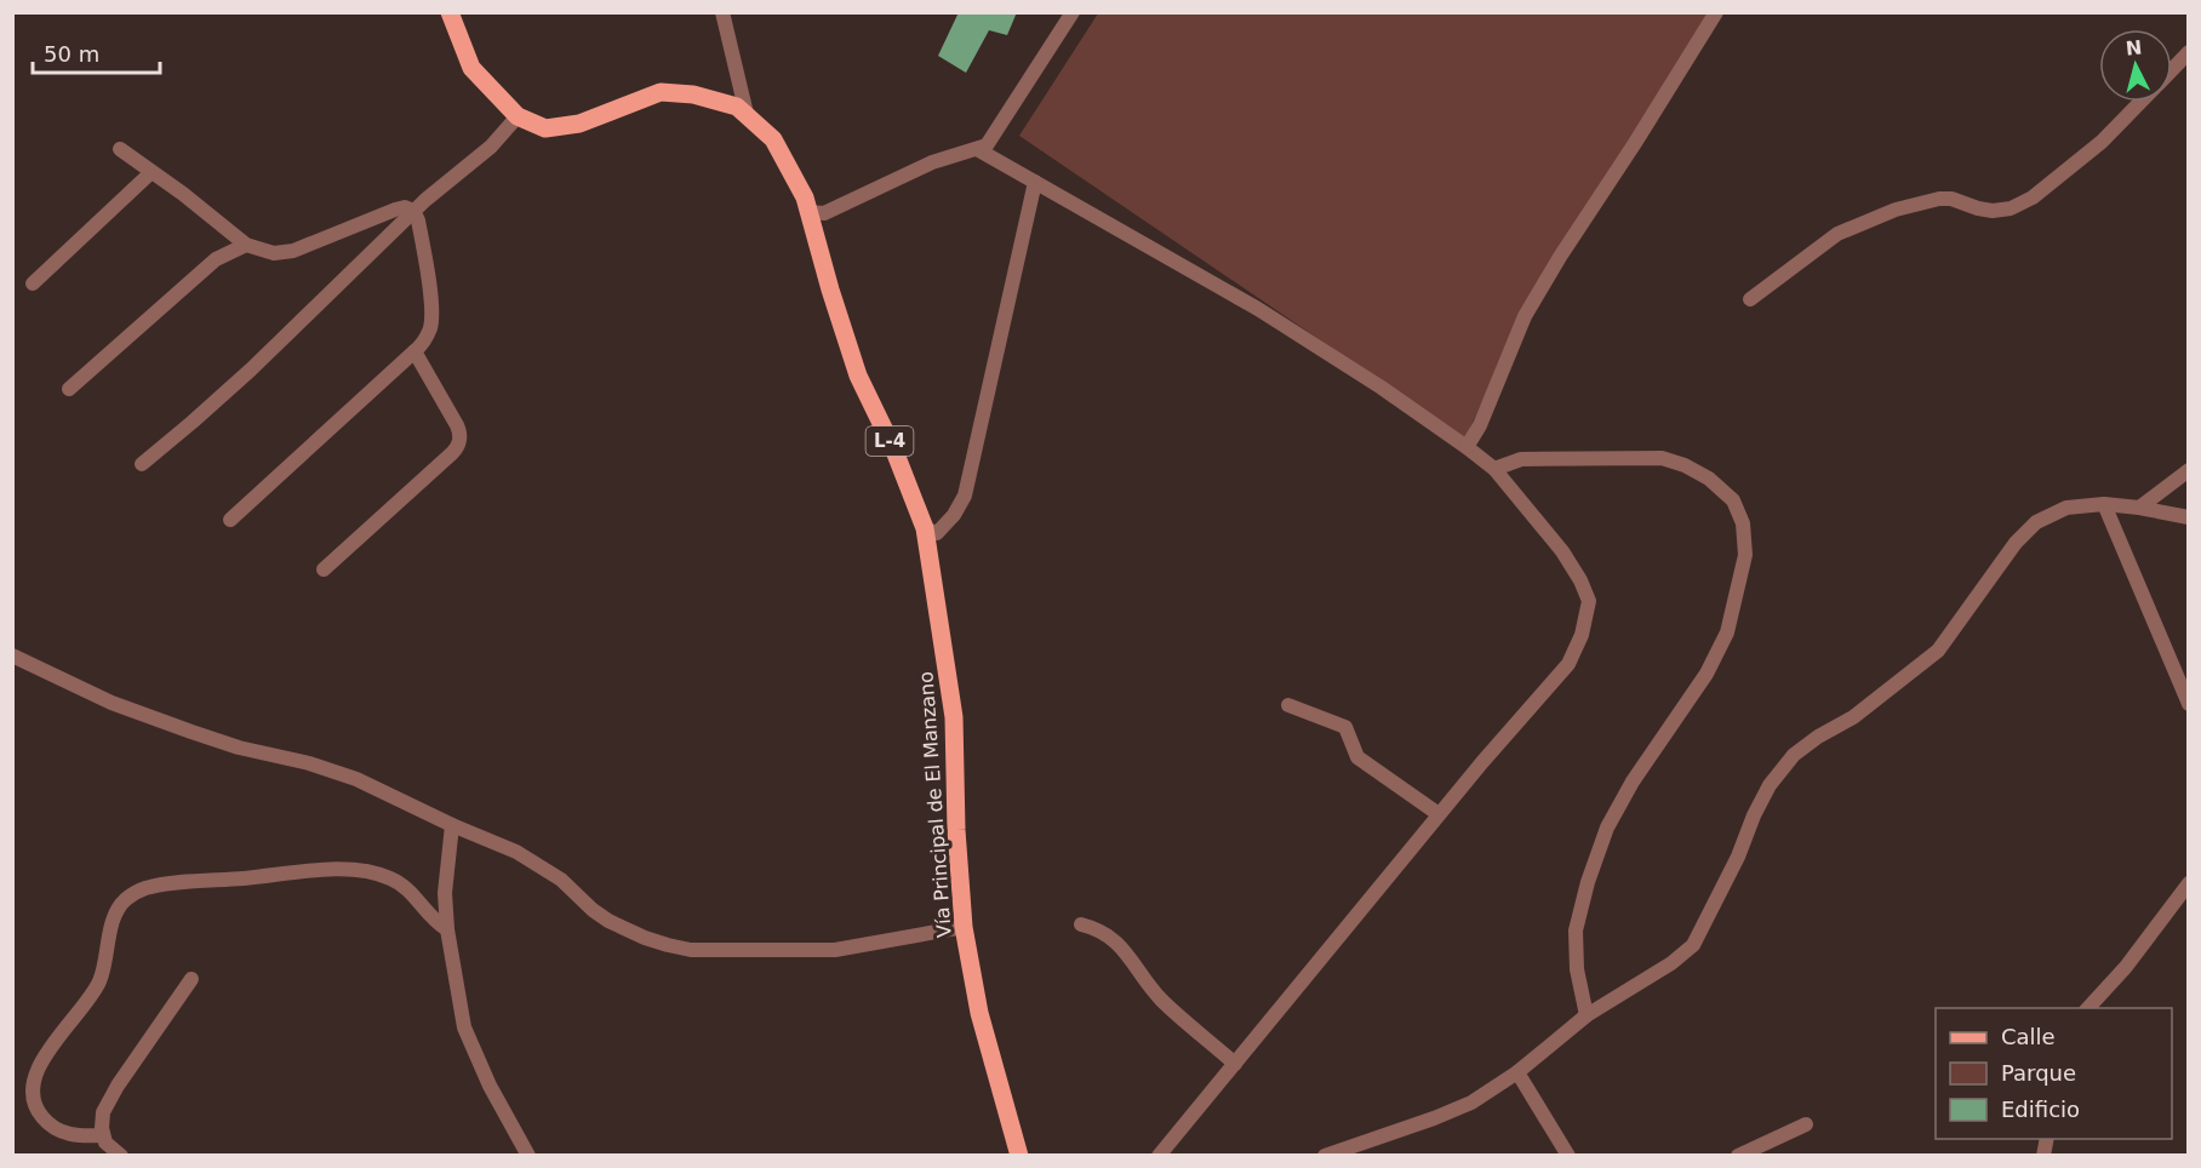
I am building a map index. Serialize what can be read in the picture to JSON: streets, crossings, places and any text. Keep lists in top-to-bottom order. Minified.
{"streets":{"main road":["L-4","Vía Principal de El Manzano"]},"legend":["Calle","Parque","Edificio"],"scale_bar":"50 m","north":"top"}
